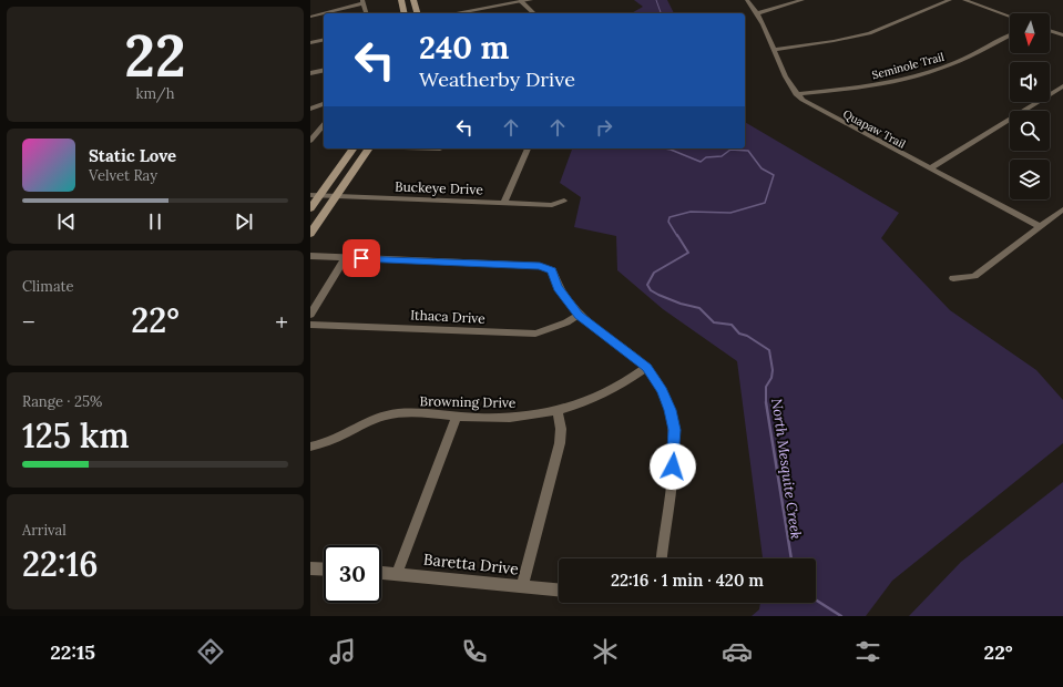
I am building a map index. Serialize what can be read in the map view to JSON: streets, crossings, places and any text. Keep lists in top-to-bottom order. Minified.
{"streets":{"street":["Seminole Trail","Quapaw Trail","Buckeye Drive","Ithaca Drive","Browning Drive","Baretta Drive"]},"crossings":[["Seminole Trail","Quapaw Trail"]],"water":["North Mesquite Creek"],"north":"bottom","page":{"tile":[["22","km/h"],"Climate",["Range · 25%","125 km"],["Arrival","22:16"]],"turn":["240 m","Weatherby Drive"],"song":["Static Love","Velvet Ray"],"heat":["−","22°","+"],"limit":"30","trip":"22:16 · 1 min · 420 m","tabs":["22:15","22°"]}}
